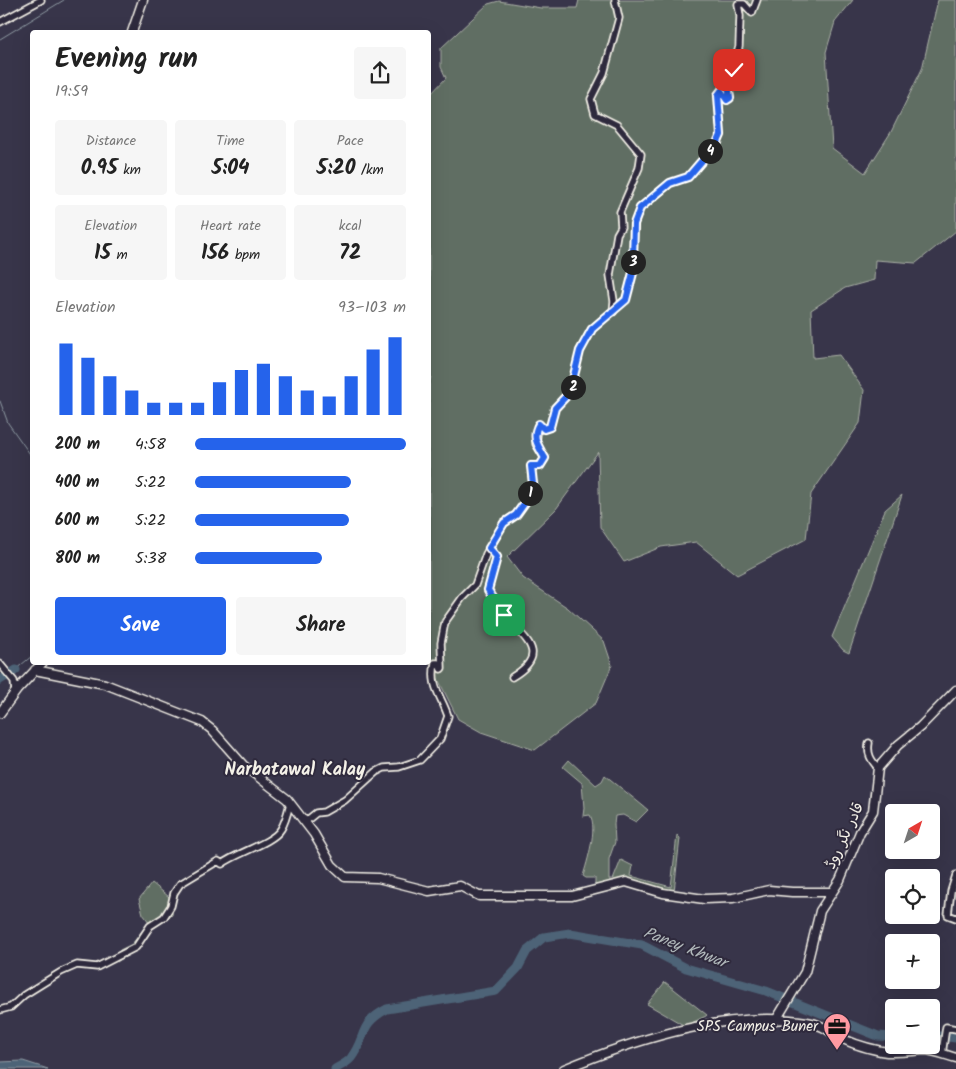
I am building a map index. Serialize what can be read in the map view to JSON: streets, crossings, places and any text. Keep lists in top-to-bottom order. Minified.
{"streets":{"street":["قادر نگر روڈ"]},"districts":["Narbatawal Kalay"],"water":["Paney Khwar"],"places":{"office":["SPS Campus Buner"]},"north":"top right","page":{"heading":["Evening run","19:59"],"stats":[["Distance","0.95 km"],["Time","5:04"],["Pace","5:20 /km"],["Elevation","15 m"],["Heart rate","156 bpm"],["kcal","72"]],"pins":["4","3","2","1"],"chart":["Elevation","93–103 m"],"list":[{"name":"200 m","note":"4:58"},{"name":"400 m","note":"5:22"},{"name":"600 m","note":"5:22"},{"name":"800 m","note":"5:38"}],"buttons":["Save","Share"],"map_buttons":["+","−"]}}
